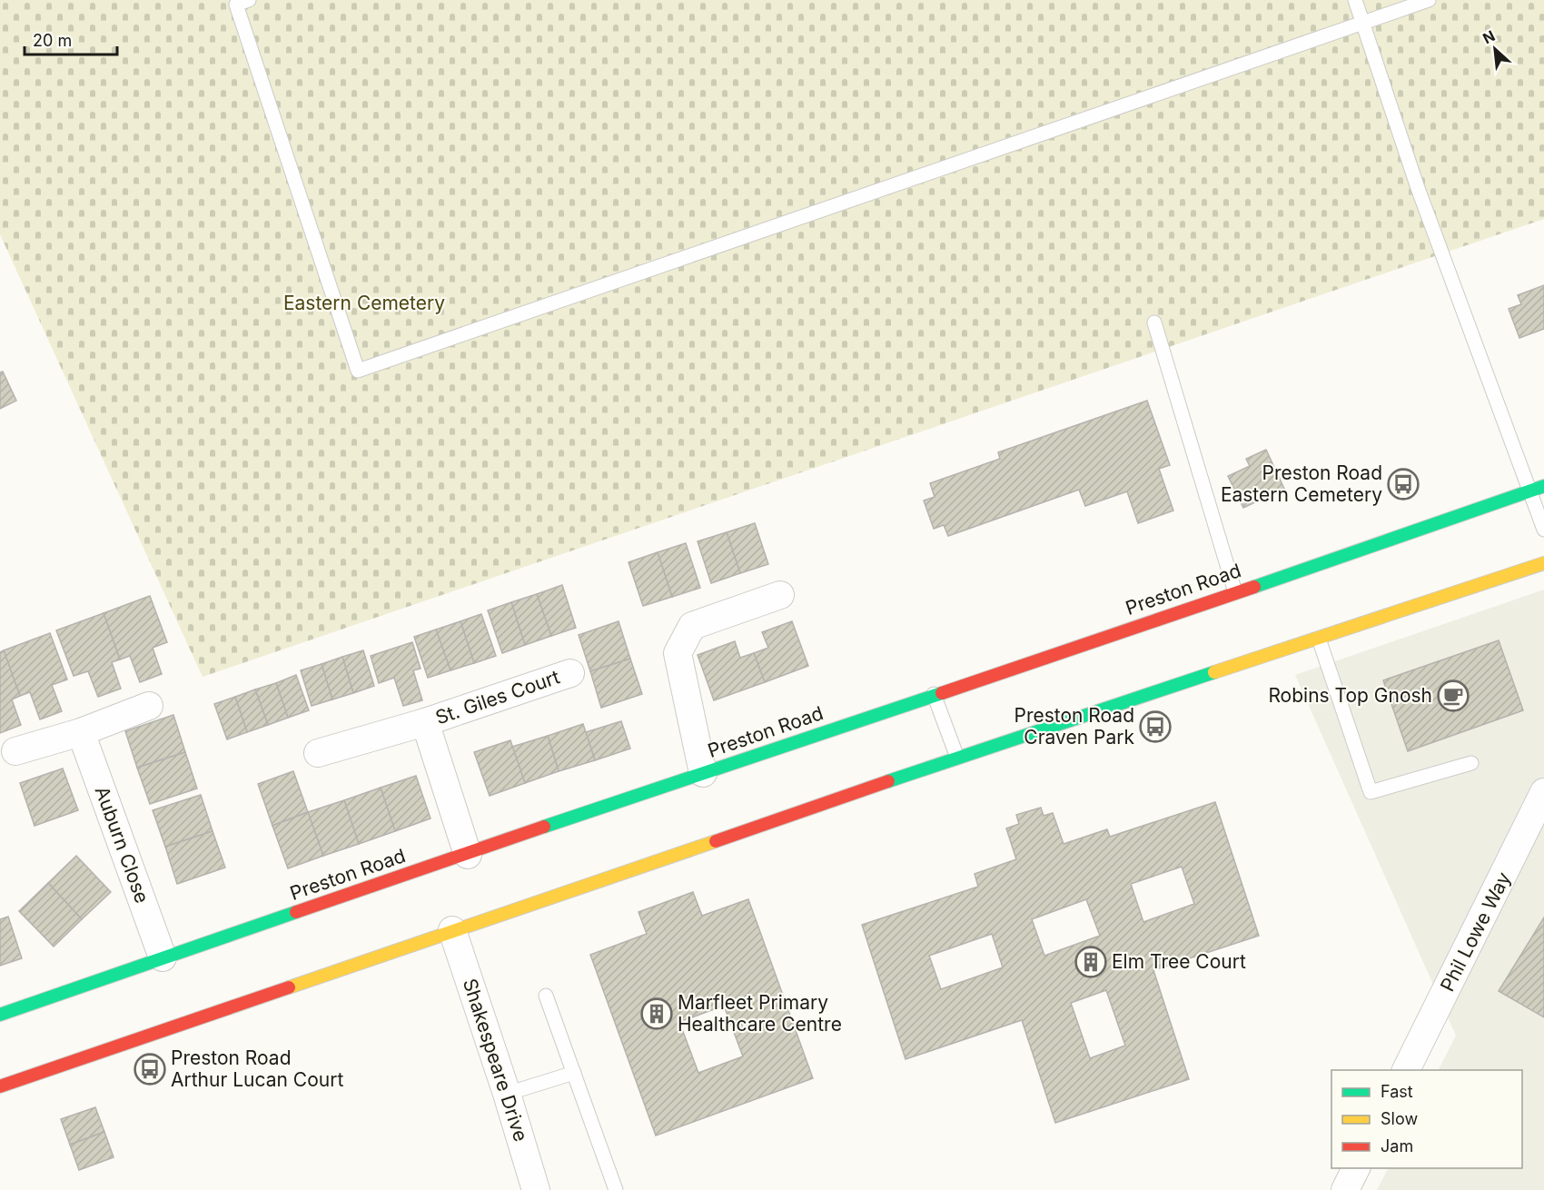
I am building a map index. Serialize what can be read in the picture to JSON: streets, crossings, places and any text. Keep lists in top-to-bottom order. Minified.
{"streets":{"street":["Preston Road","St. Giles Court","Auburn Close","Phil Lowe Way","Shakespeare Drive"]},"crossings":[["Preston Road","St. Giles Court"],["Preston Road","Auburn Close"]],"parks":["Eastern Cemetery"],"places":{"bus stop":["Preston Road Eastern Cemetery","Preston Road Craven Park","Preston Road Arthur Lucan Court"],"cafe":["Robins Top Gnosh"],"building":["Elm Tree Court","Marfleet Primary Healthcare Centre"]},"legend":["Fast","Slow","Jam"],"scale_bar":"20 m","north":"top left"}
